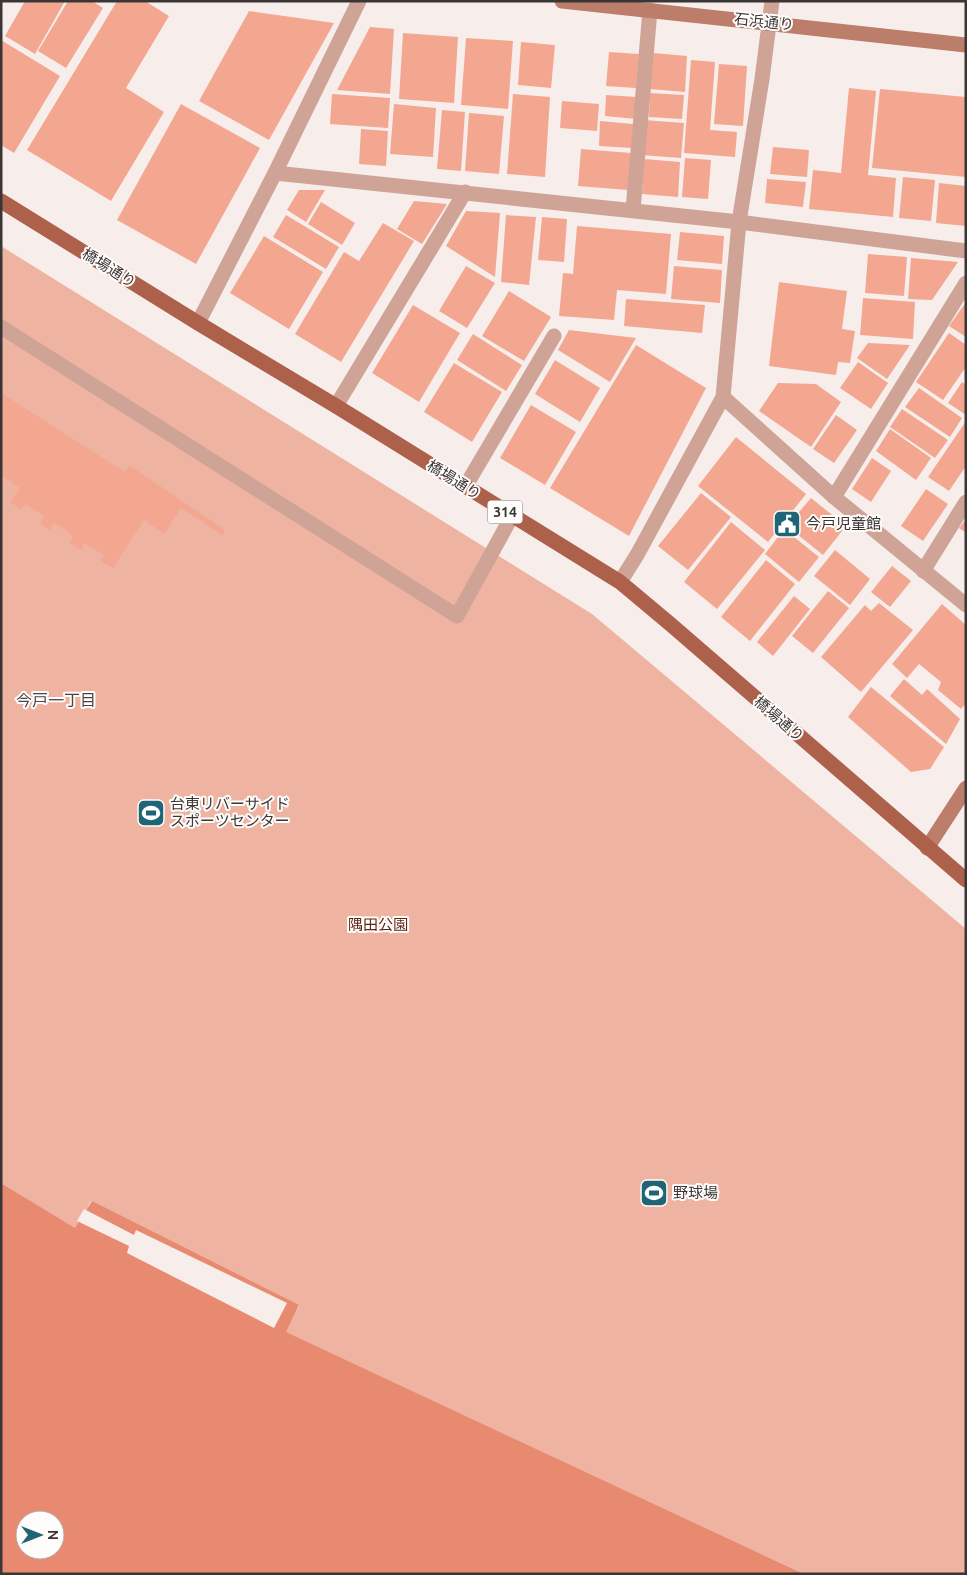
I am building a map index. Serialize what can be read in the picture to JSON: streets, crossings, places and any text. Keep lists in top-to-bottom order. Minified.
{"streets":{"main road":["橋場通り","314"],"street":["石浜通り"]},"districts":["今戸一丁目"],"parks":["隅田公園"],"places":{"public building":["今戸児童館"],"sports":["台東リバーサイド スポーツセンター","野球場"]},"north":"right"}
